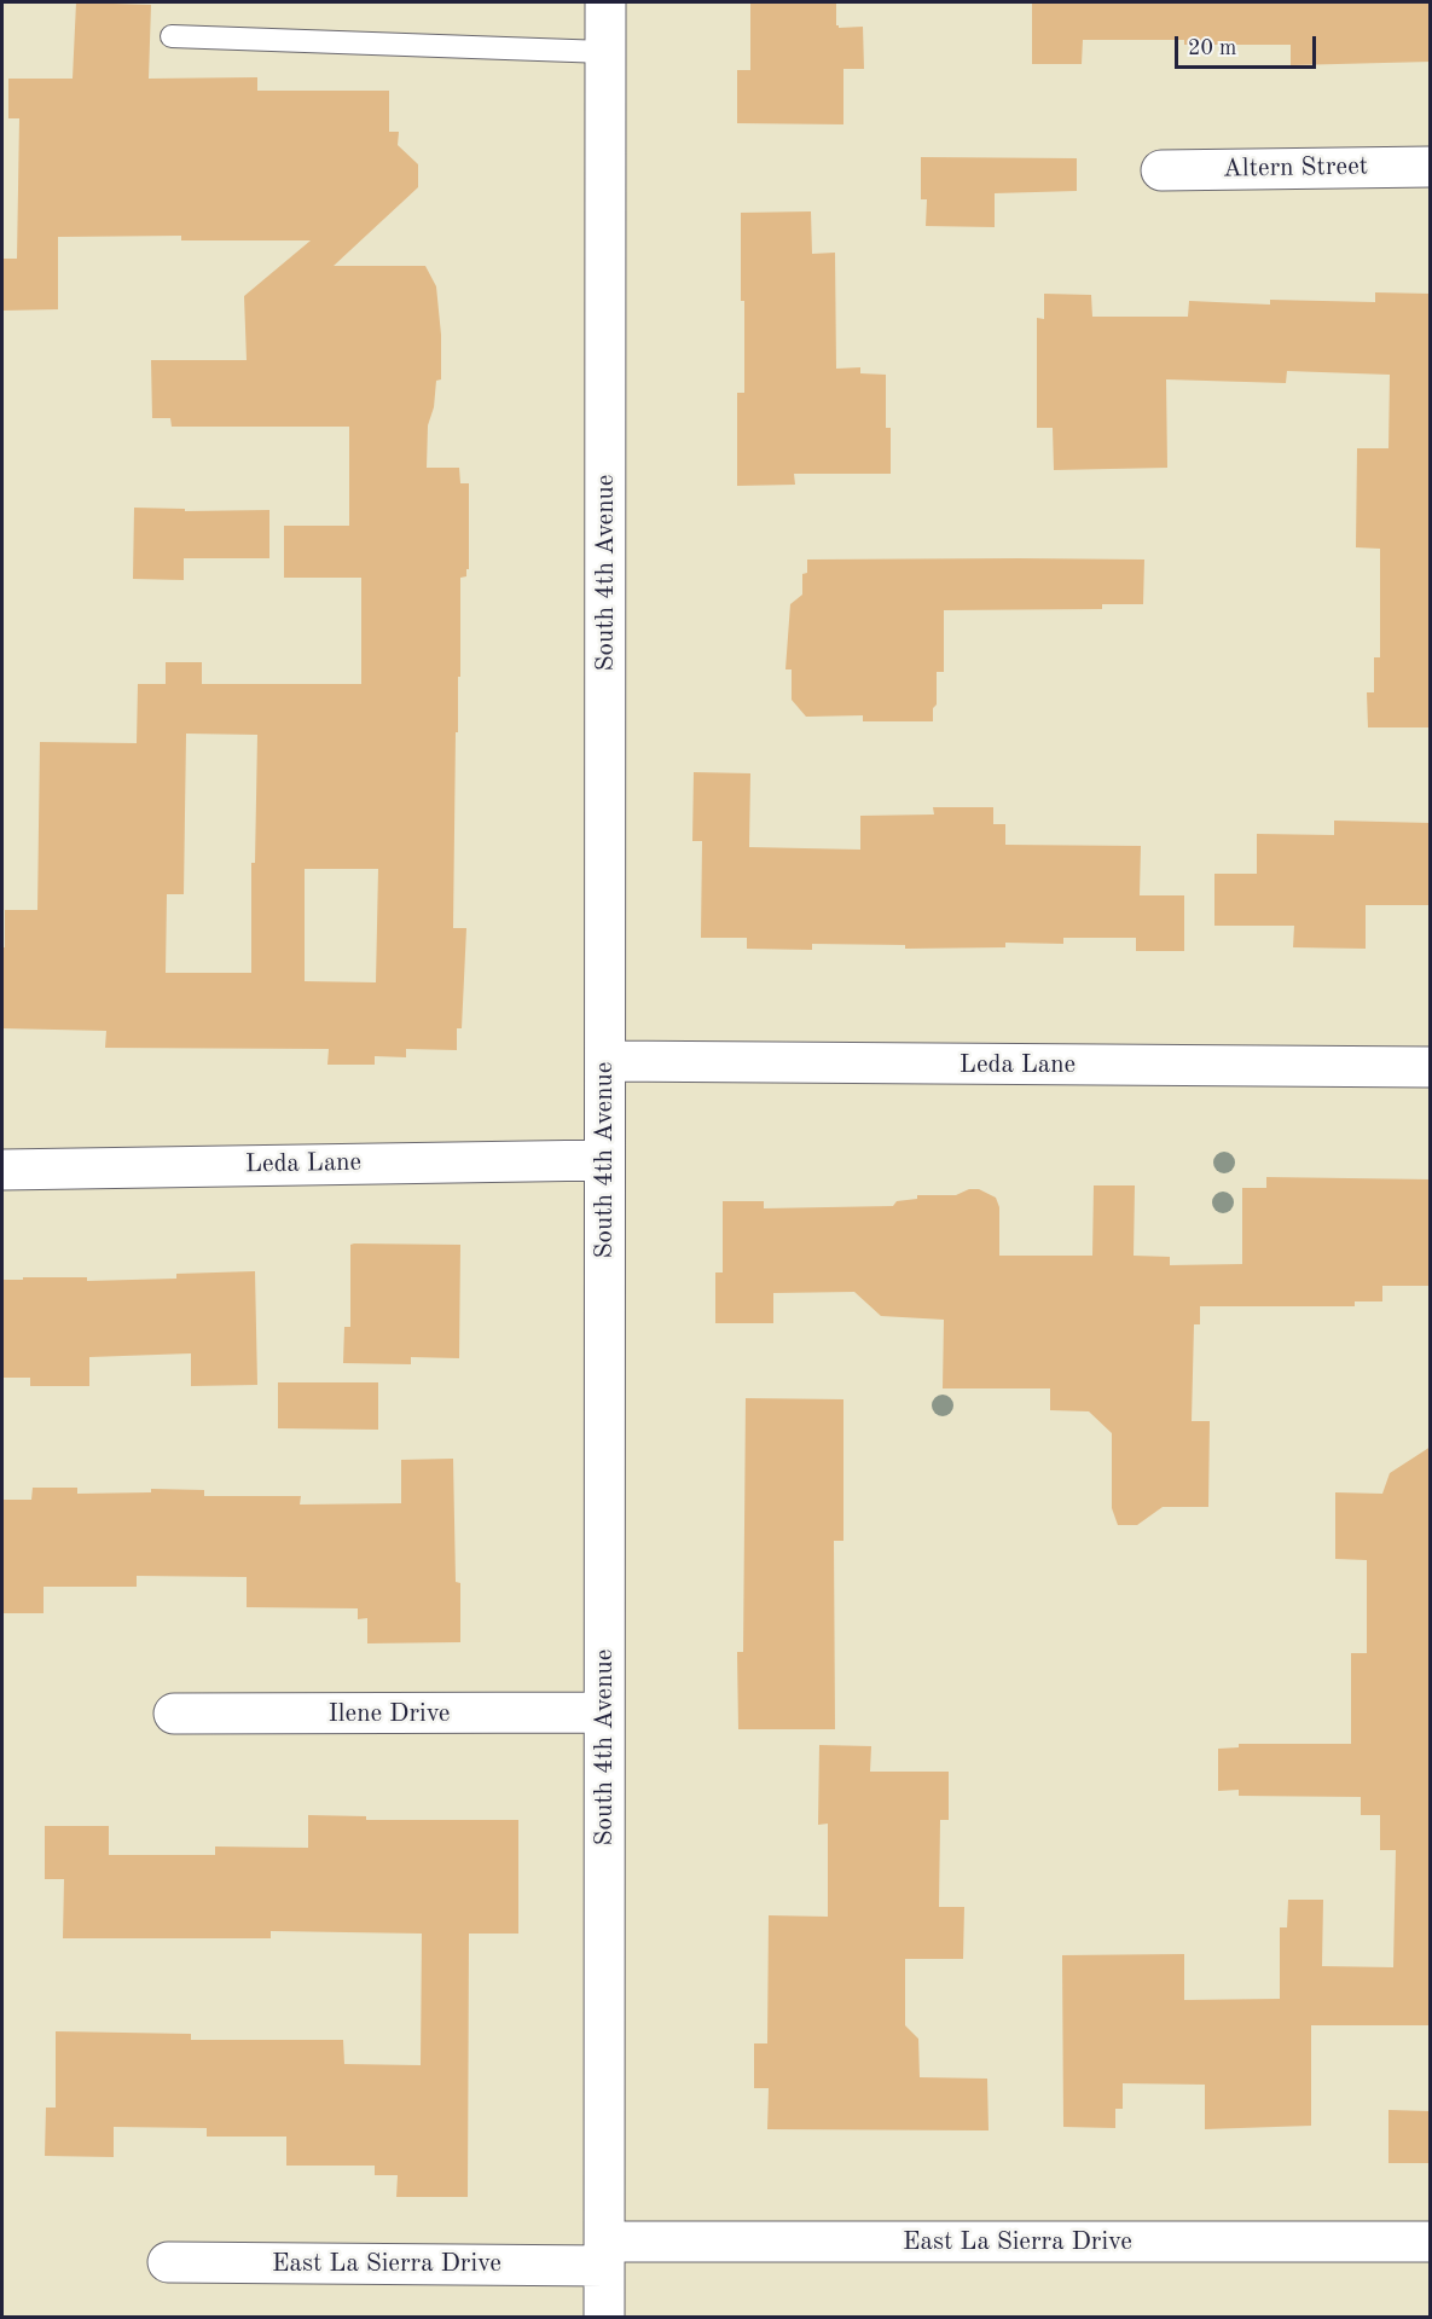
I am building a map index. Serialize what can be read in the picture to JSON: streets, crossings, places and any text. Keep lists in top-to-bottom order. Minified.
{"streets":{"street":["Altern Street","South 4th Avenue","Leda Lane","Ilene Drive","East La Sierra Drive"]},"crossings":[["South 4th Avenue","Leda Lane"],["South 4th Avenue","Ilene Drive"],["South 4th Avenue","East La Sierra Drive"]],"scale_bar":"20 m"}
